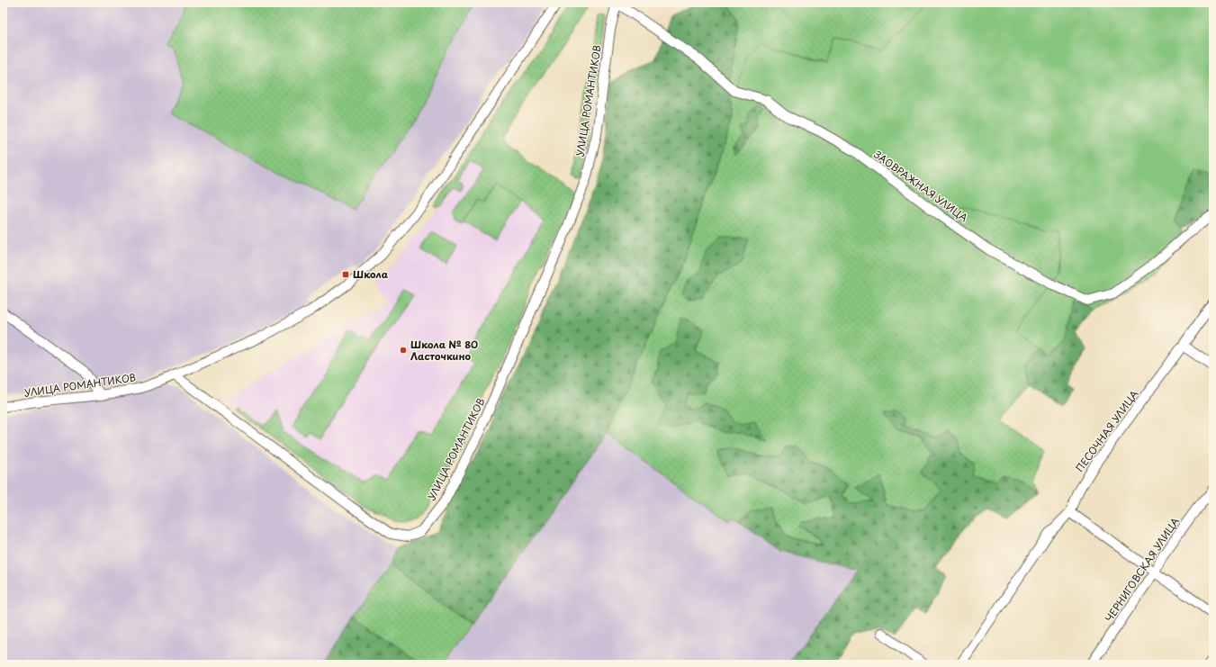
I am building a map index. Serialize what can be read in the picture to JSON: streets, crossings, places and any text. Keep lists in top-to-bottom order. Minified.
{"streets":{"street":["УЛИЦА РОМАНТИКОВ","ЗАОВРАЖНАЯ УЛИЦА","ПЕСОЧНАЯ УЛИЦА","ЧЕРНИГОВСКАЯ УЛИЦА"]},"crossings":[["УЛИЦА РОМАНТИКОВ","ЗАОВРАЖНАЯ УЛИЦА"]],"places":{"transit":["Школа"],"other":["Школа № 80 Ласточкино"]}}
